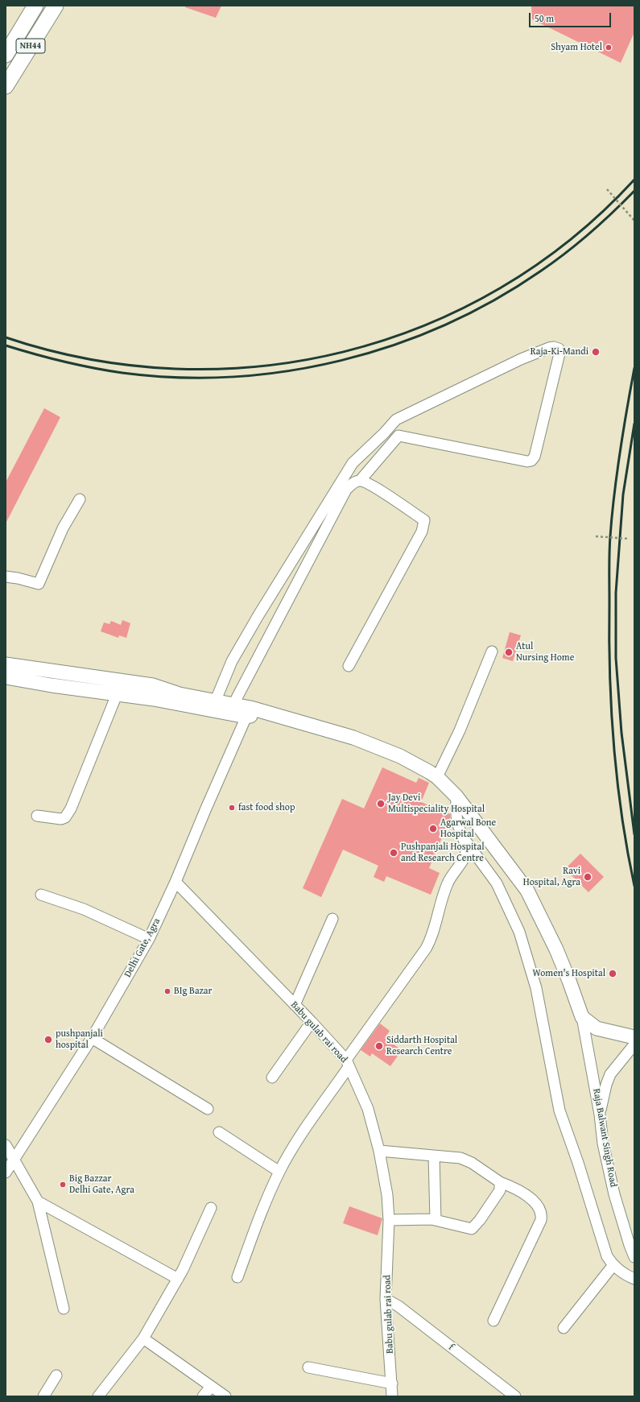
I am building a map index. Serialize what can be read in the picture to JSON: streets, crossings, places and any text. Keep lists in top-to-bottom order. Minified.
{"streets":{"highway":["NH44"],"street":["Delhi Gate, Agra","Babu gulab rai road","Raja Balwant Singh Road","f"]},"crossings":[["Delhi Gate, Agra","Babu gulab rai road"],["Babu gulab rai road","f"]],"places":["Shyam Hotel","Raja-Ki-Mandi","Atul Nursing Home","Jay Devi Multispeciality Hospital","fast food shop","Agarwal Bone Hospital","Pushpanjali Hospital and Research Centre","Ravi Hospital, Agra","Women's Hospital","BIg Bazar","pushpanjali hospital","Siddarth Hospital Research Centre","Big Bazzar Delhi Gate, Agra"],"scale_bar":"50 m"}
